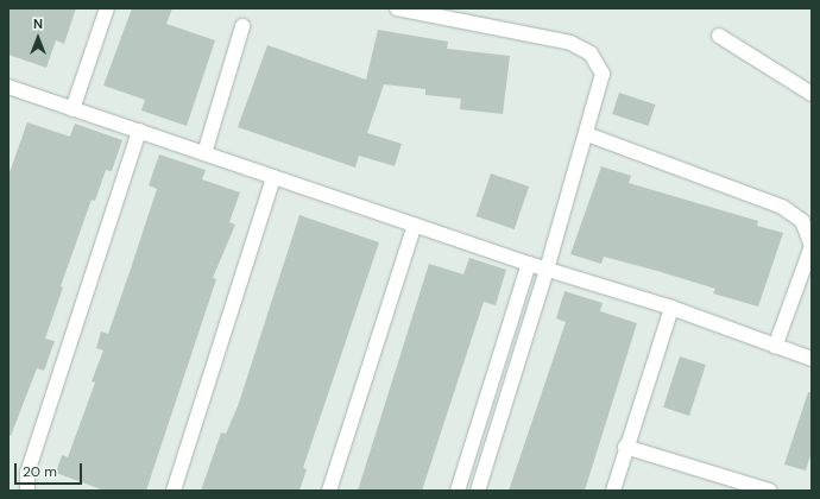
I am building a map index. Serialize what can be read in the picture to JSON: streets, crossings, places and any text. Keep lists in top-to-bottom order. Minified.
{"scale_bar":"20 m","north":"top"}
